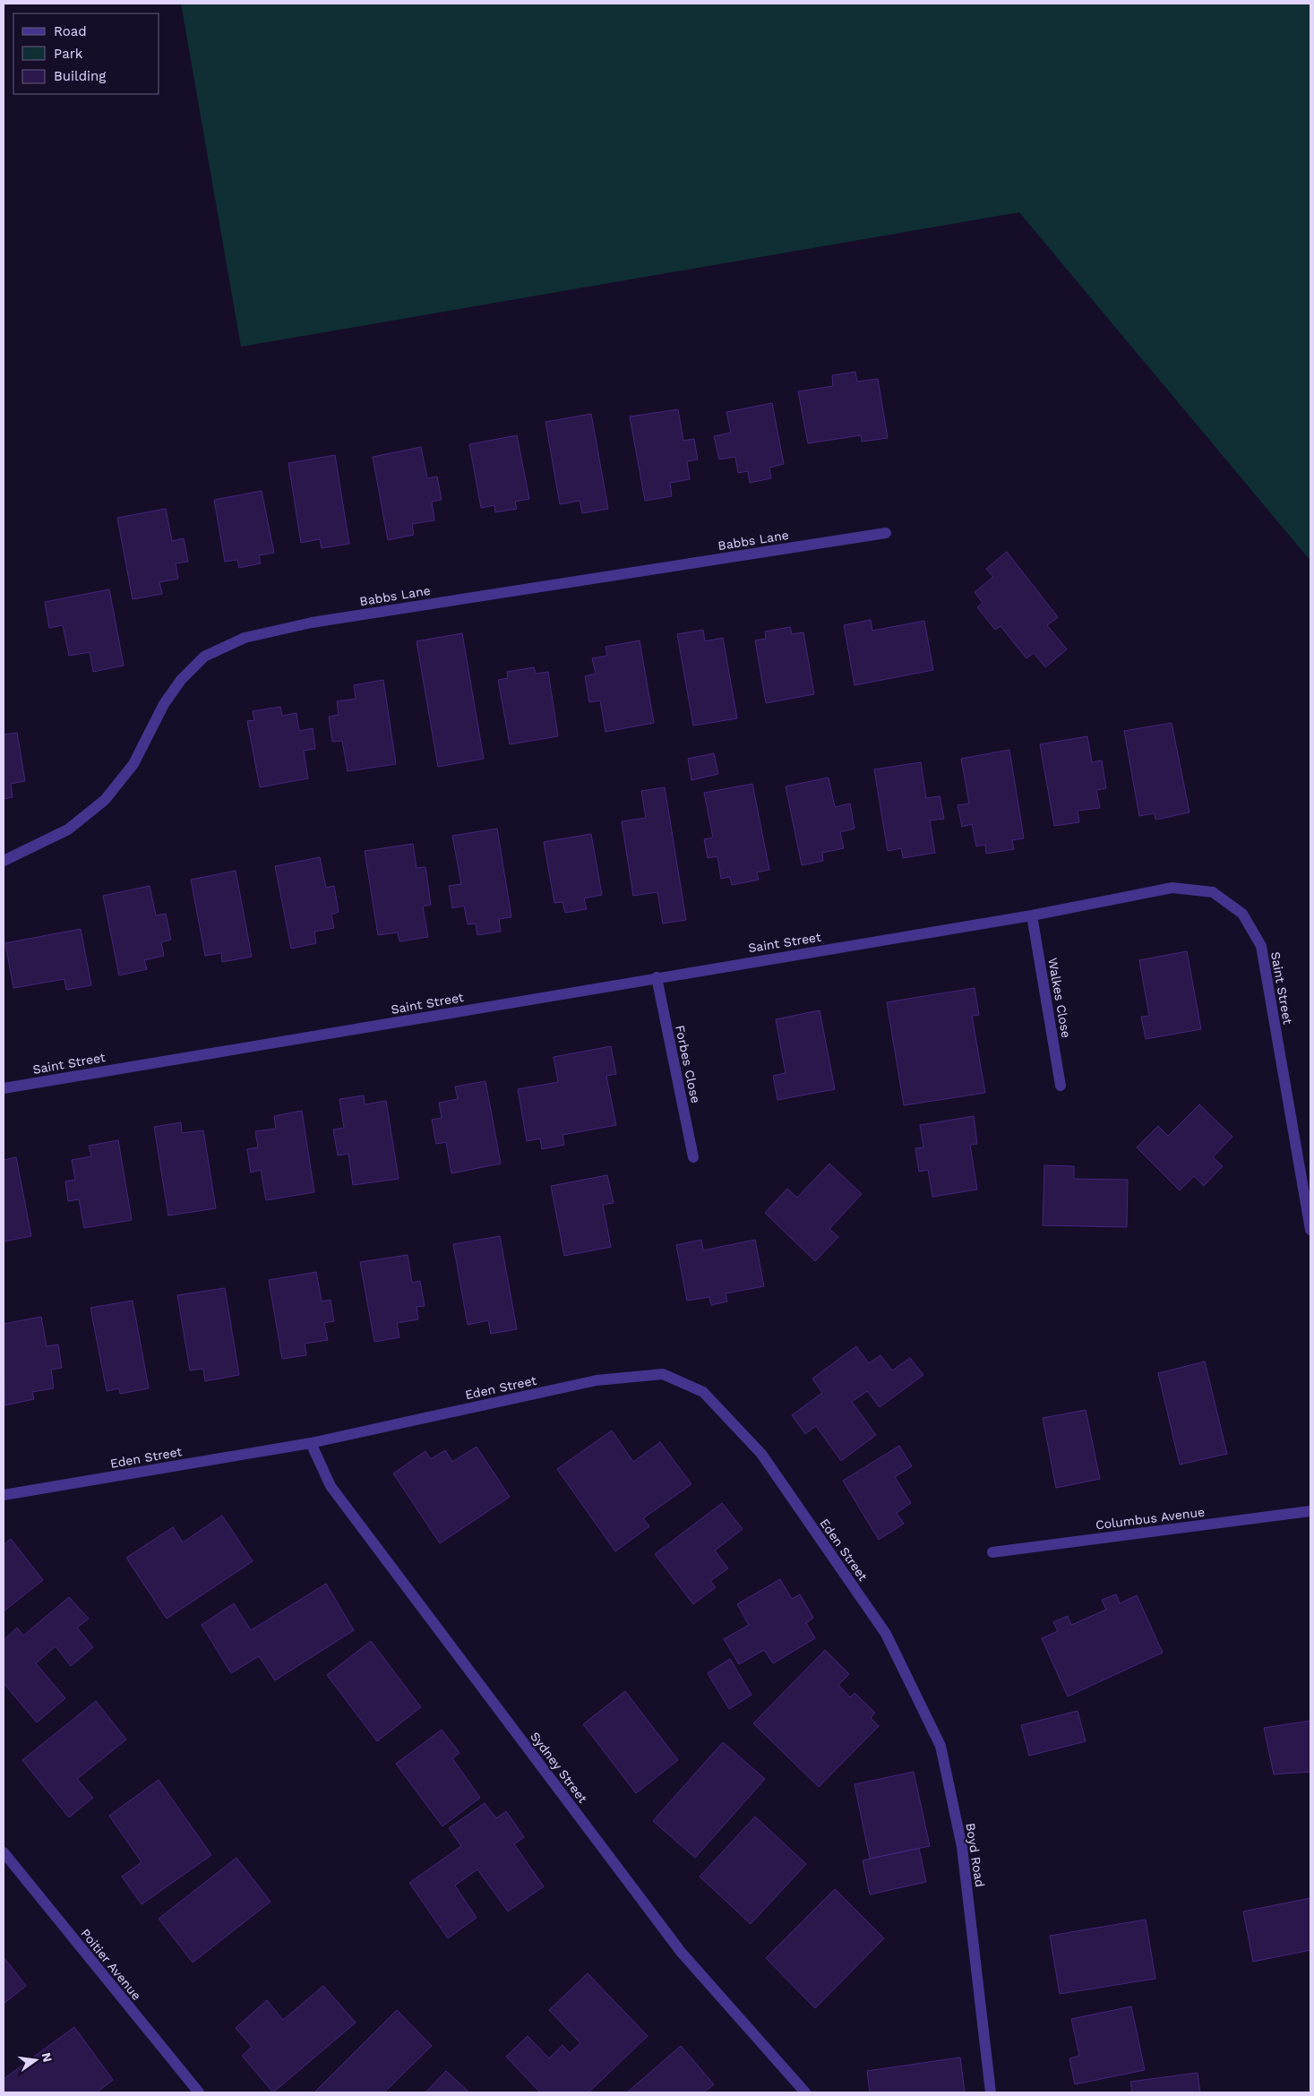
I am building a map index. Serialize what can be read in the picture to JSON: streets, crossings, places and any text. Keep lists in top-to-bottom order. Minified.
{"streets":{"street":["Babbs Lane","Saint Street","Walkes Close","Forbes Close","Eden Street","Columbus Avenue","Sydney Street","Boyd Road","Poitier Avenue"]},"crossings":[["Saint Street","Walkes Close"],["Saint Street","Forbes Close"],["Eden Street","Sydney Street"],["Eden Street","Boyd Road"]],"legend":["Road","Park","Building"],"north":"right"}
